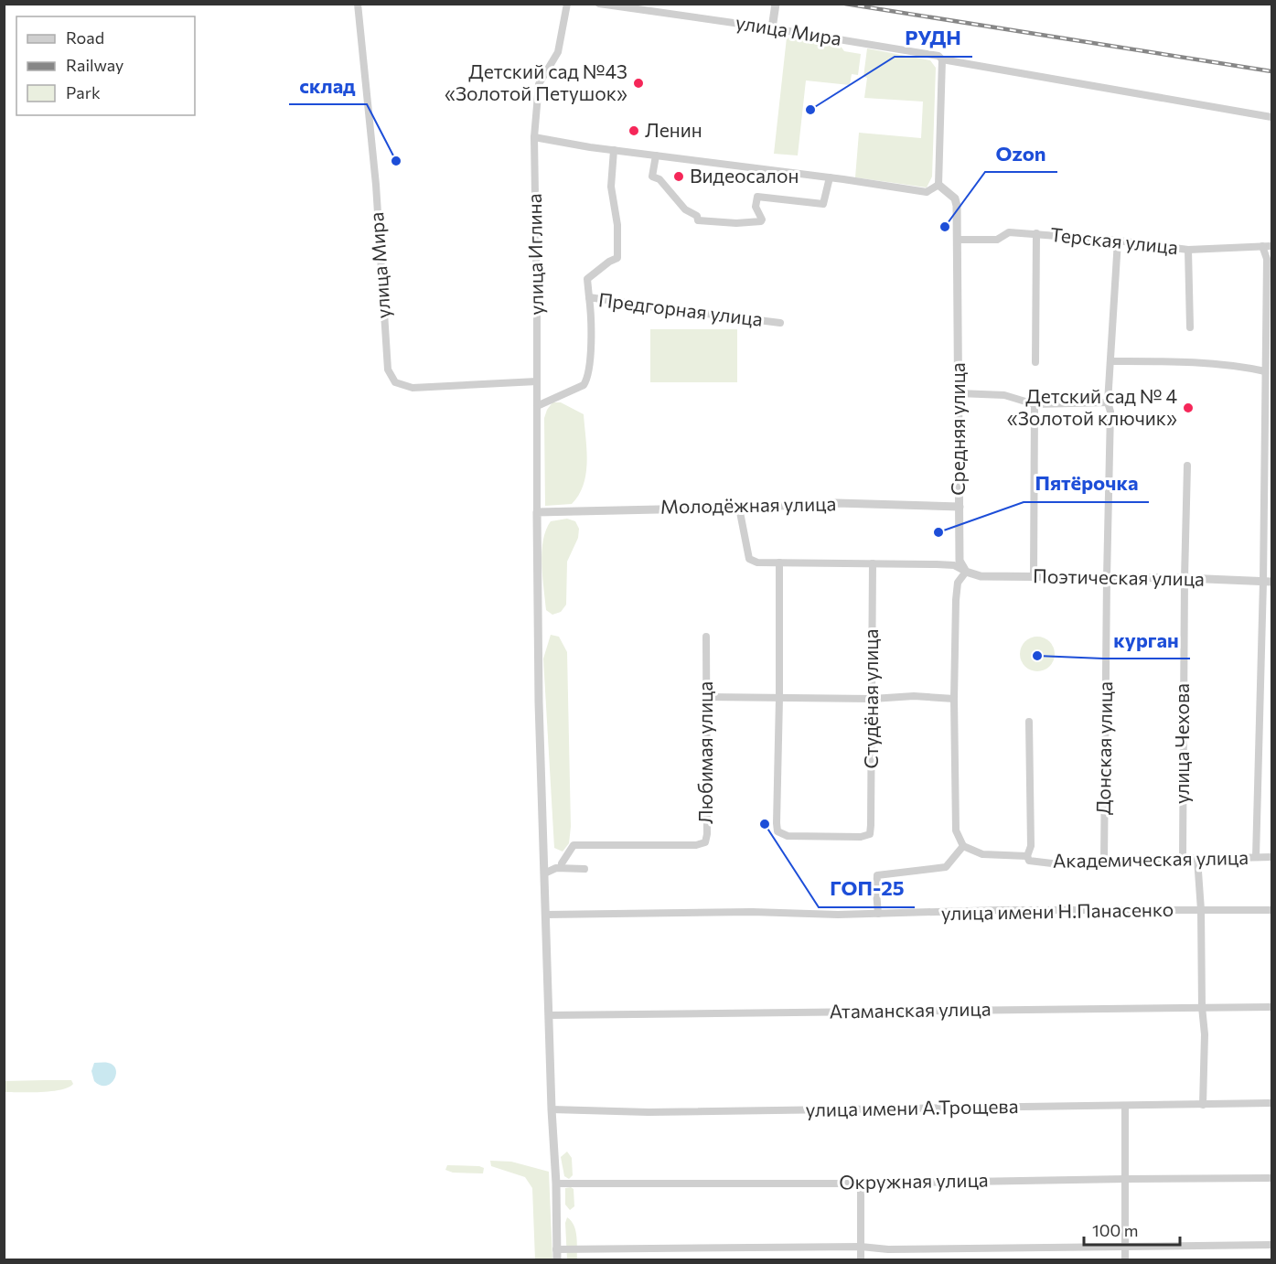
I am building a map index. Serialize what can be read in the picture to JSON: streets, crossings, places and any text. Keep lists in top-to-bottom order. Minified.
{"streets":{"street":["улица Мира","Терская улица","улица Иглина","Предгорная улица","Средняя улица","Молодёжная улица","Поэтическая улица","Студёная улица","улица Чехова","Донская улица","Любимая улица","Академическая улица","улица имени Н.Панасенко","Атаманская улица","улица имени А.Трощева","Окружная улица"]},"crossings":[["улица Мира","улица Иглина"],["Терская улица","Средняя улица"],["Терская улица","Донская улица"],["улица Иглина","Предгорная улица"],["улица Иглина","Молодёжная улица"],["Средняя улица","Молодёжная улица"],["Средняя улица","Поэтическая улица"],["Поэтическая улица","улица Чехова"],["Поэтическая улица","Донская улица"],["улица Чехова","Академическая улица"],["Донская улица","Академическая улица"]],"places":["Детский сад №43 «Золотой Петушок»","РУДН","Ленин","склад","Видеосалон","Ozon","Детский сад № 4 «Золотой ключик»","Пятёрочка","курган","ГОП-25"],"legend":["Road","Railway","Park"],"scale_bar":"100 m"}
